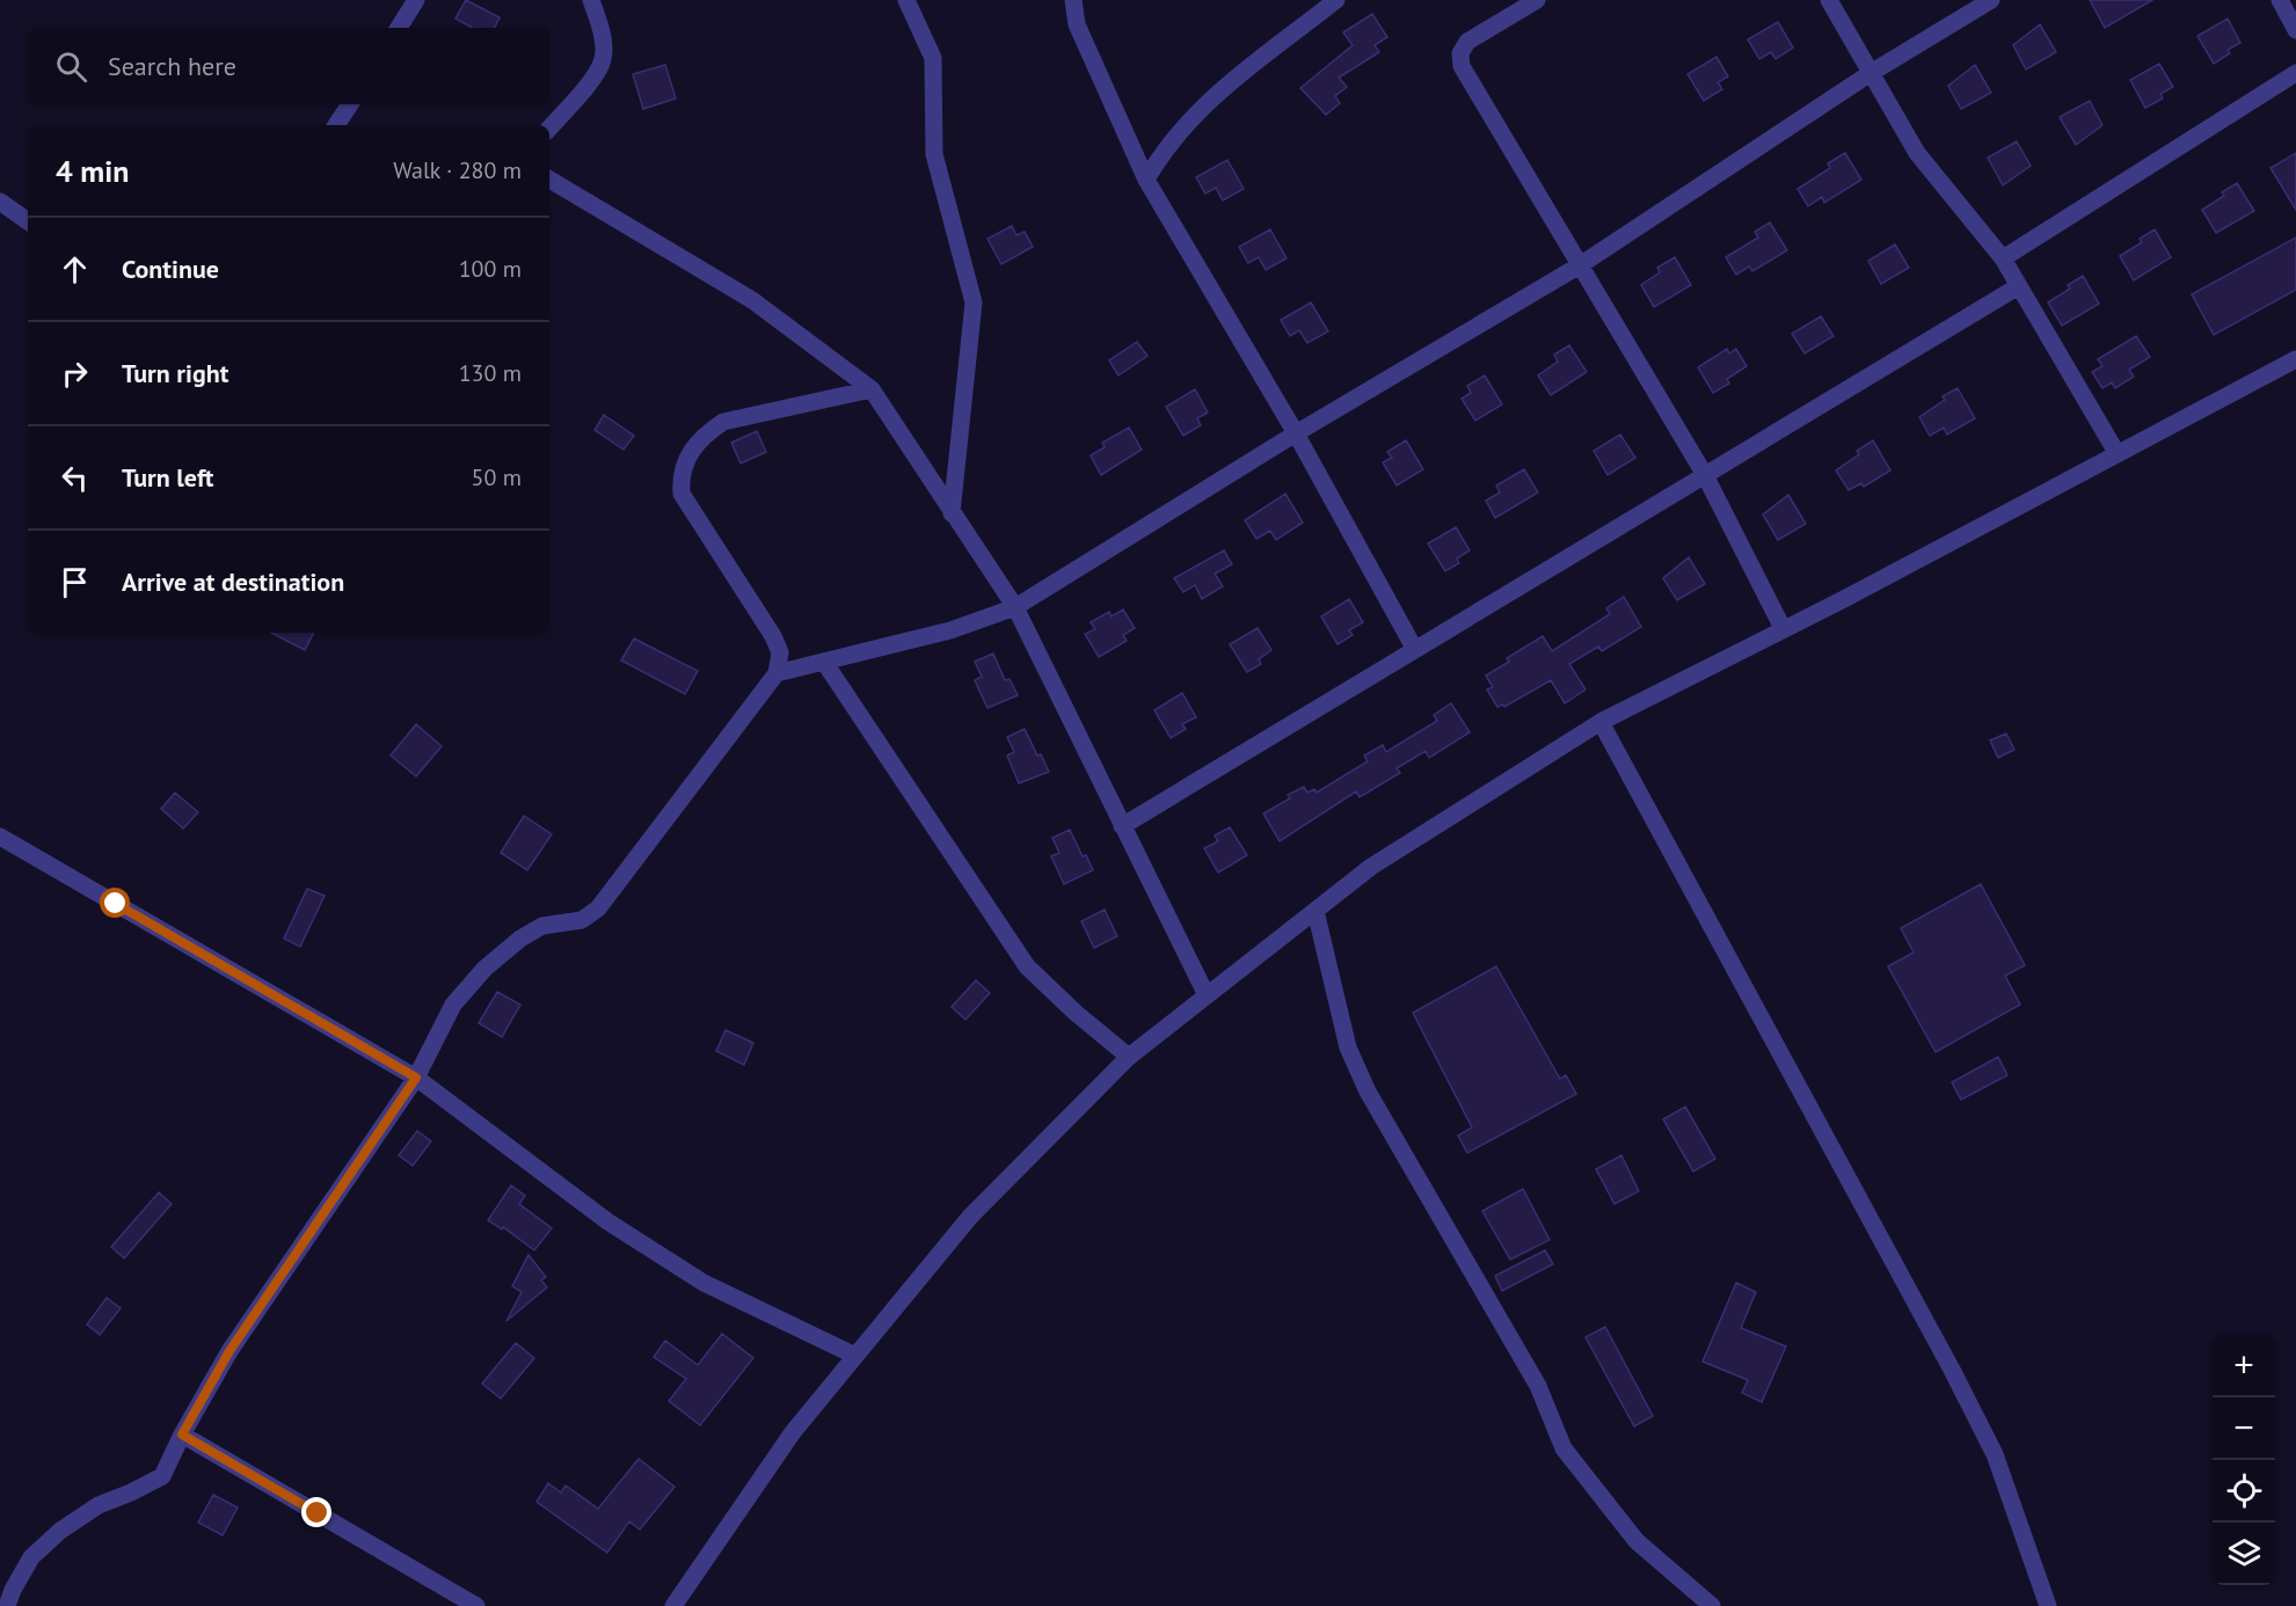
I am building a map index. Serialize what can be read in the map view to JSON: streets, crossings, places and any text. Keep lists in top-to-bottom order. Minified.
{"page":{"search":"Search here","heading":["4 min","Walk · 280 m"],"list":[["Continue","100 m"],["Turn right","130 m"],["Turn left","50 m"],"Arrive at destination"],"map_buttons":["+","−"]}}
